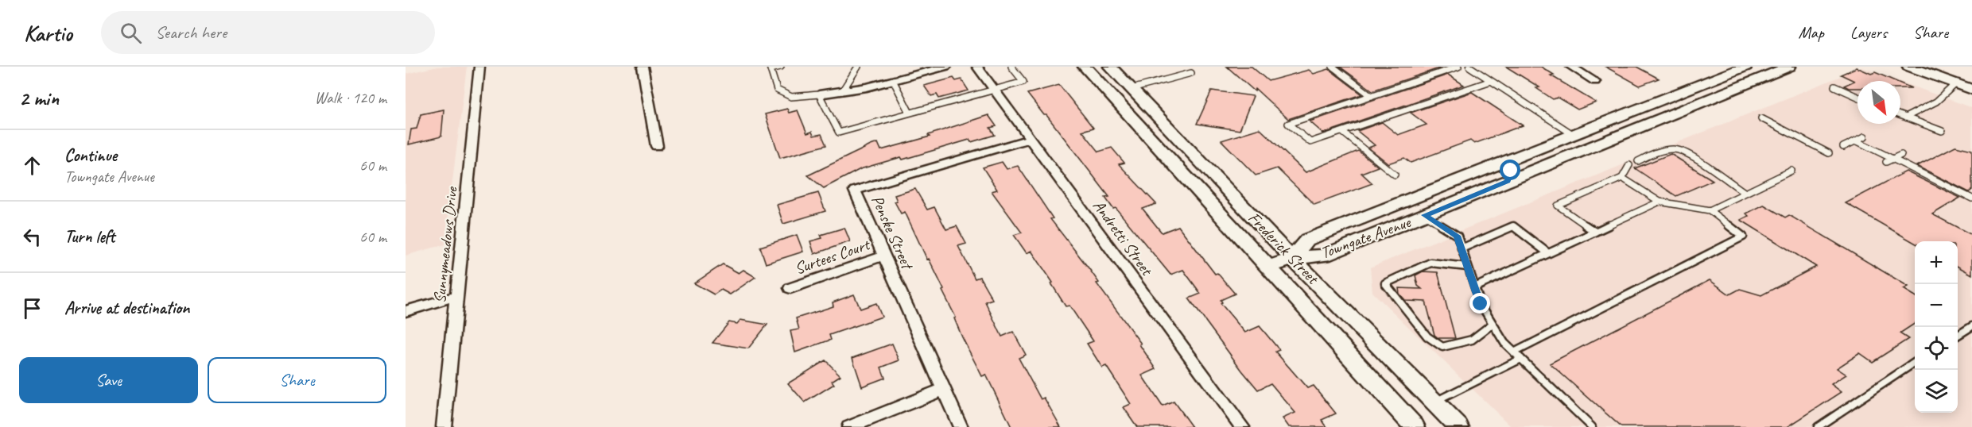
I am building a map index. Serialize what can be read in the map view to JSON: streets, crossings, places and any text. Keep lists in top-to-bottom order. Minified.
{"streets":{"main road":["Towngate Avenue","Frederick Street"],"street":["Penske Street","Andretti Street","Sunnymeadows Drive","Surtees Court"]},"crossings":[["Penske Street","Andretti Street"],["Penske Street","Surtees Court"],["Towngate Avenue","Frederick Street"]],"north":"bottom right","page":{"header":"Kartio","search":"Search here","nav":["Map","Layers","Share"],"heading":["2 min","Walk · 120 m"],"list":[["Continue","Towngate Avenue","60 m"],["Turn left","60 m"],"Arrive at destination"],"map_buttons":["+","−"],"buttons":["Save","Share"]}}
